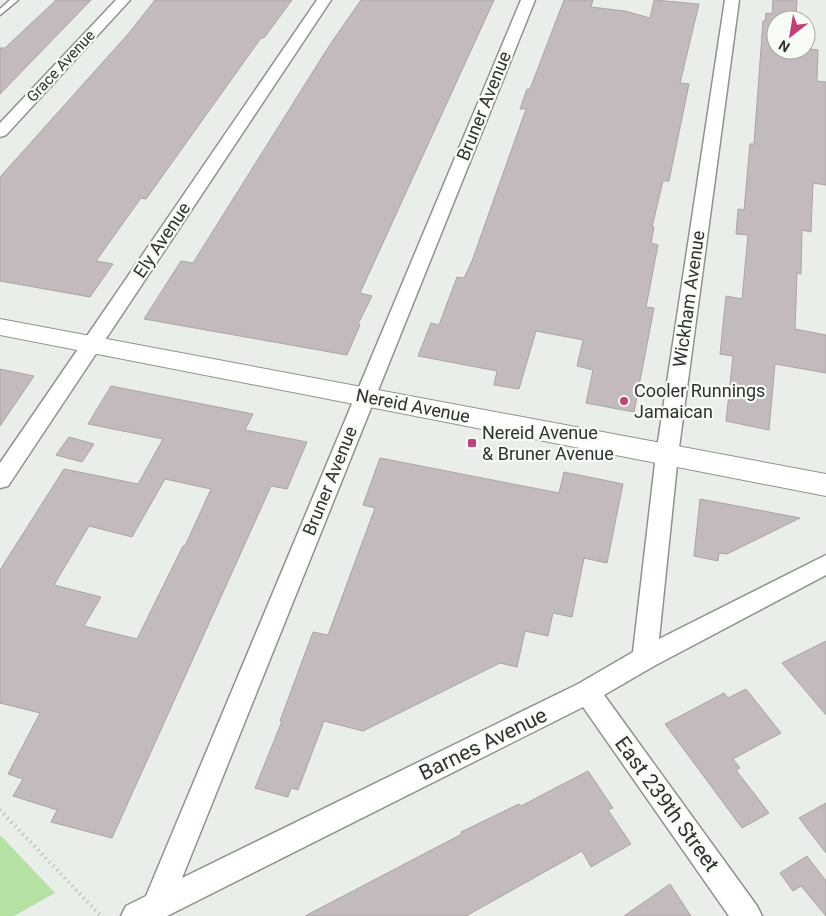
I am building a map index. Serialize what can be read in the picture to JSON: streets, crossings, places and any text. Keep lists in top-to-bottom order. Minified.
{"streets":{"street":["Grace Avenue","Bruner Avenue","Ely Avenue","Wickham Avenue","Nereid Avenue","Barnes Avenue","East 239th Street"]},"crossings":[["Bruner Avenue","Nereid Avenue"],["Bruner Avenue","Barnes Avenue"],["Ely Avenue","Nereid Avenue"],["Wickham Avenue","Nereid Avenue"],["Wickham Avenue","Barnes Avenue"],["Barnes Avenue","East 239th Street"]],"places":{"other":["Cooler Runnings Jamaican"],"transit":["Nereid Avenue & Bruner Avenue"]},"north":"bottom left"}
